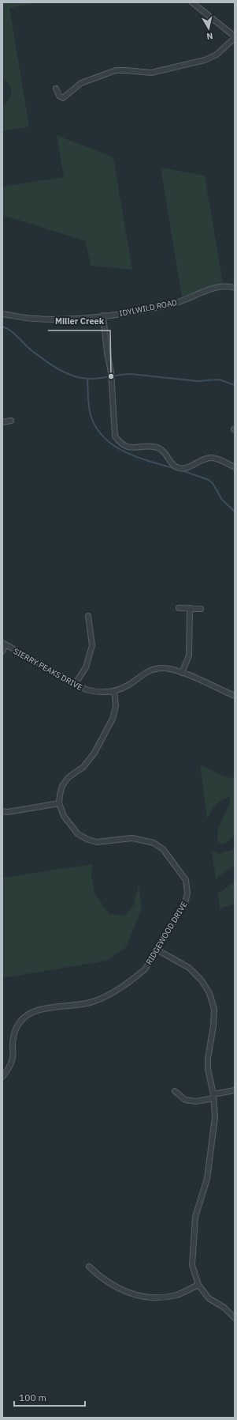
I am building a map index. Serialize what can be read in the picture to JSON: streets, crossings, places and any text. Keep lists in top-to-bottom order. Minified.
{"streets":{"street":["IDYLWILD ROAD","SIERRY PEAKS DRIVE","RIDGEWOOD DRIVE"]},"places":["Miller Creek"],"scale_bar":"100 m","north":"bottom"}
